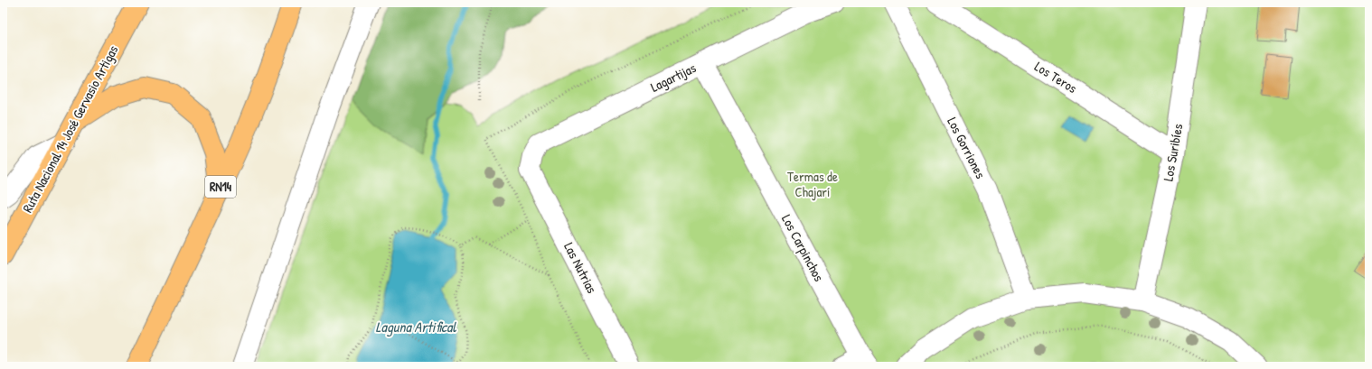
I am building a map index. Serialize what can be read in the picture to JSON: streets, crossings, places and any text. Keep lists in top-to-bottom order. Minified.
{"streets":{"highway":["Ruta Nacional 14 José Gervasio Artigas","RN14"],"street":["Lagartijas","Los Teros","Los Gorriones","Los Suribíes","Los Carpinchos","Las Nutrias"]},"crossings":[["Lagartijas","Los Carpinchos"],["Lagartijas","Las Nutrias"],["Los Teros","Los Suribíes"]],"water":["Laguna Artifical"],"parks":["Termas de Chajarí"]}
